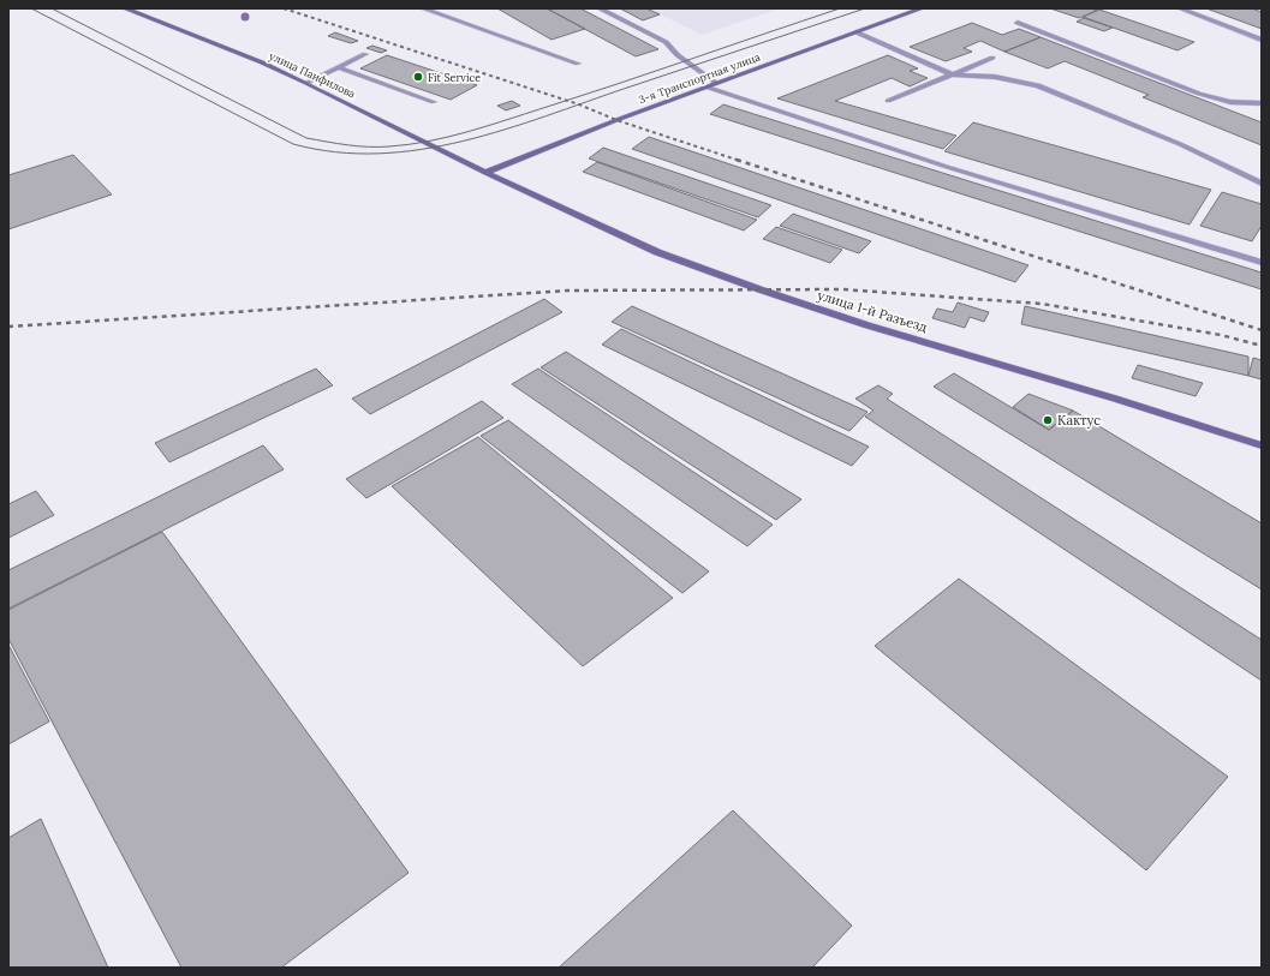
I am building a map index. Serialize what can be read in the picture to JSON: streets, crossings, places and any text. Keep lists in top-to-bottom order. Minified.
{"streets":{"main road":["улица Панфилова","3-я Транспортная улица","улица 1-й Разъезд"]},"crossings":[["улица Панфилова","3-я Транспортная улица"],["улица Панфилова","улица 1-й Разъезд"],["3-я Транспортная улица","улица 1-й Разъезд"]],"places":["Fit Service","Кактус"]}
